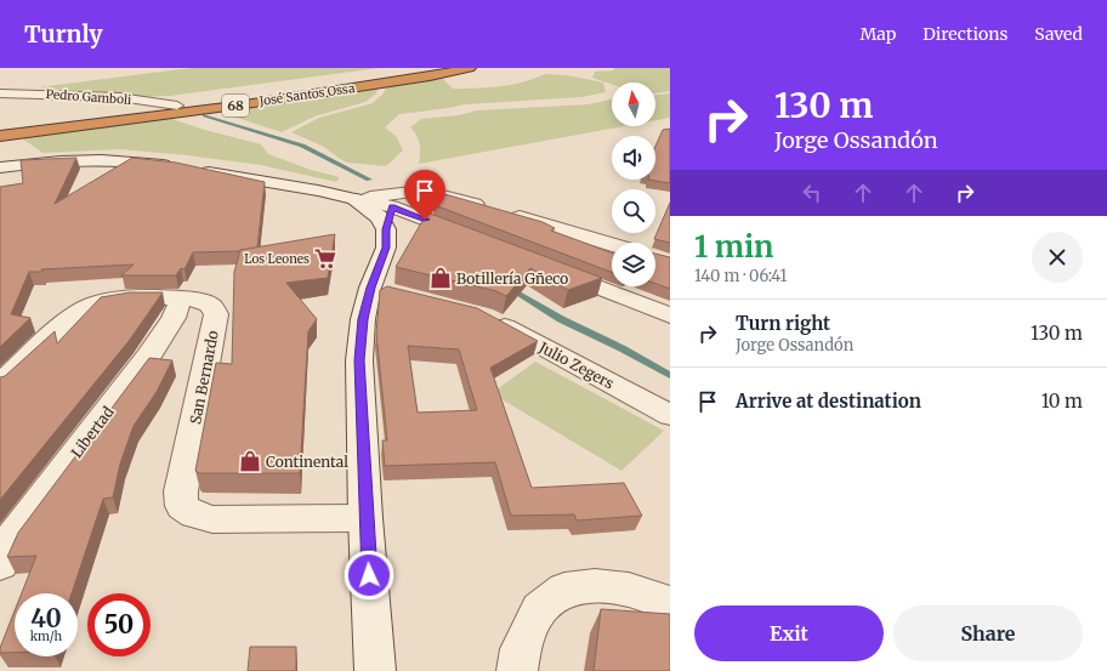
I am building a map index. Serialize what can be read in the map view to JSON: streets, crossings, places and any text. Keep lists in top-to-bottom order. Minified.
{"streets":{"highway":["José Santos Ossa","68"],"street":["Pedro Gamboli","Julio Zegers","San Bernardo","Libertad"]},"crossings":[["José Santos Ossa","Pedro Gamboli"],["San Bernardo","Libertad"]],"places":{"supermarket":["Los Leones"],"shop":["Botillería Gñeco","Continental"]},"north":"top","page":{"header":"Turnly","nav":["Map","Directions","Saved"],"turn":["130 m","Jorge Ossandón"],"heading":["1 min","140 m · 06:41"],"list":[{"name":"Turn right","note":"Jorge Ossandón","value":"130 m"},{"name":"Arrive at destination","value":"10 m"}],"speed":"40 km/h","limit":"50","buttons":["Exit","Share"]}}
